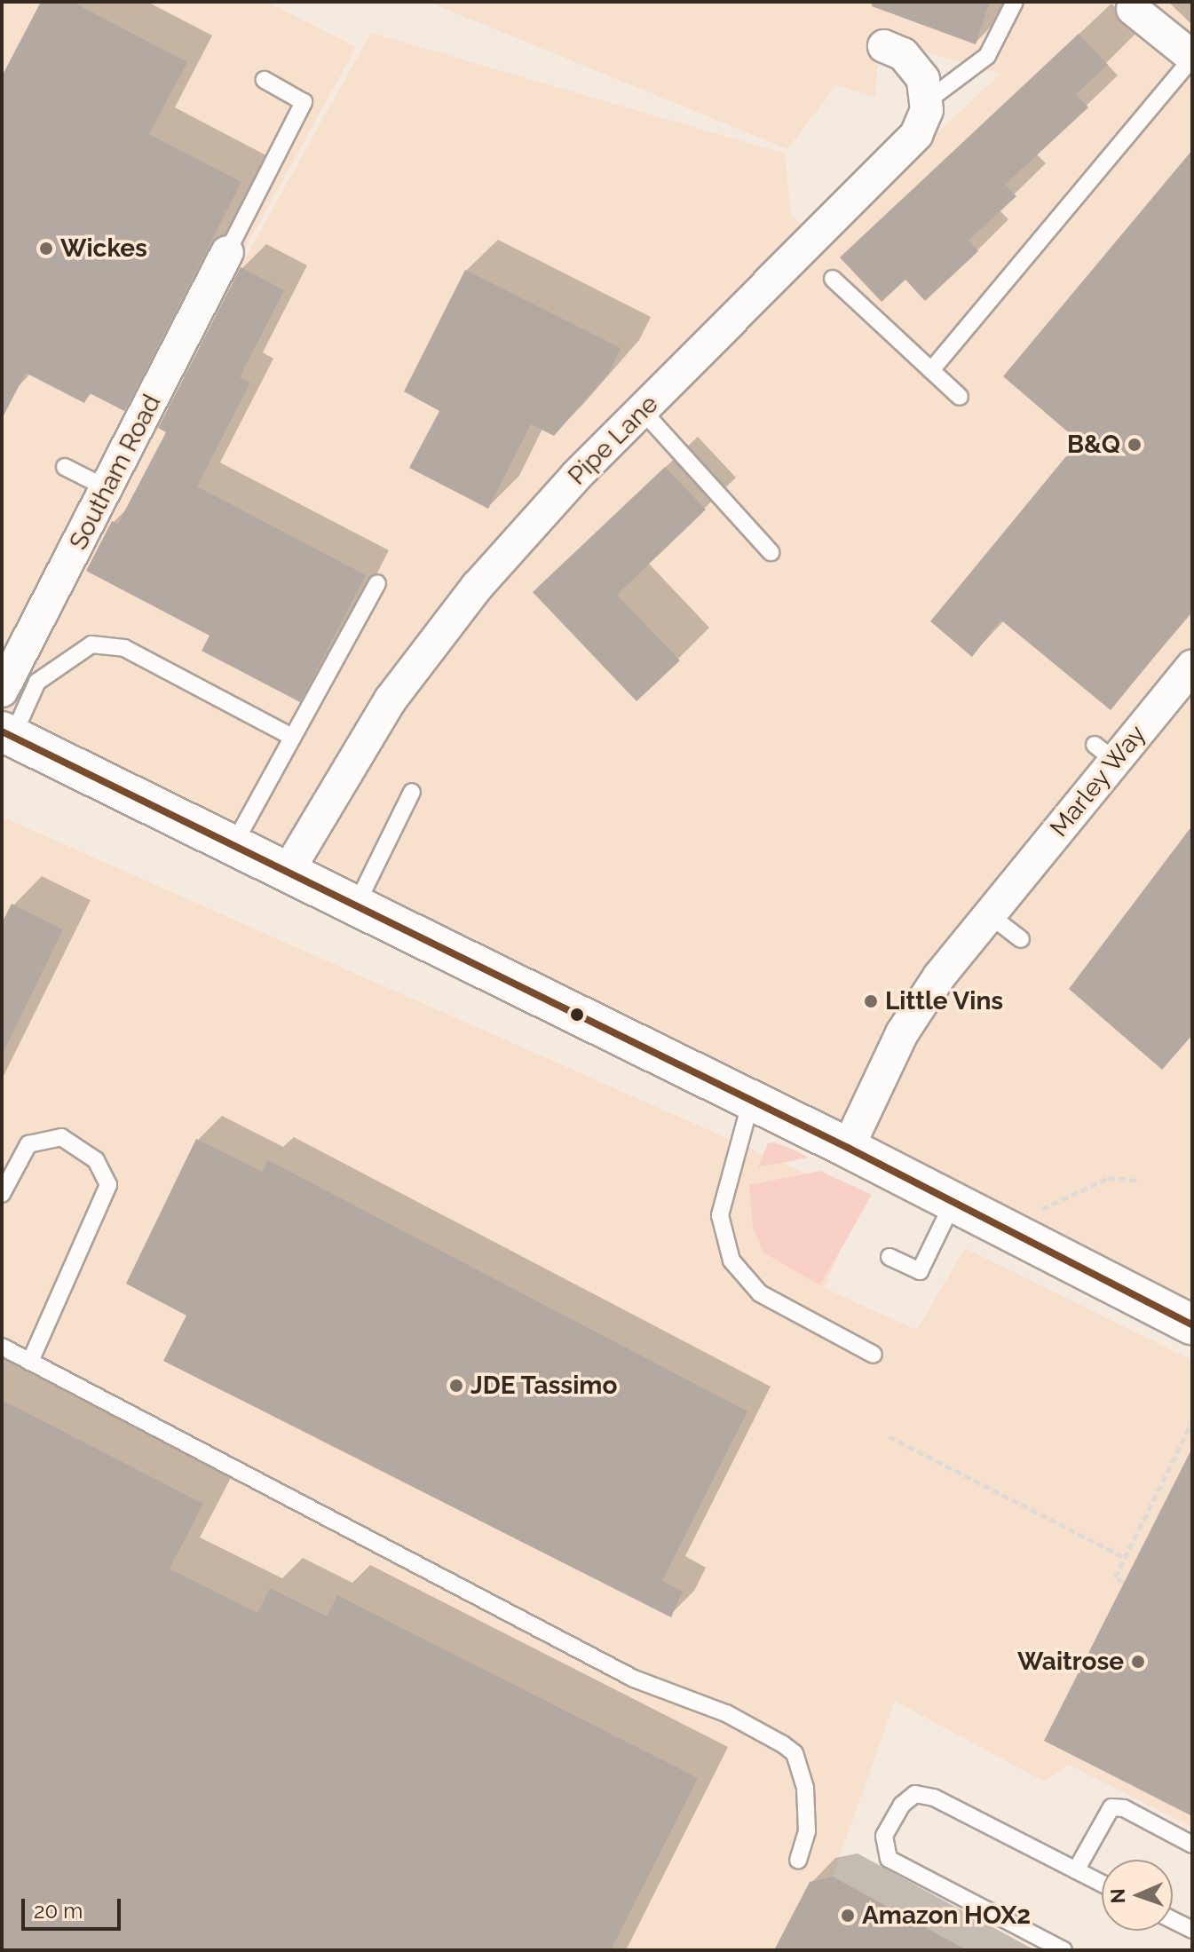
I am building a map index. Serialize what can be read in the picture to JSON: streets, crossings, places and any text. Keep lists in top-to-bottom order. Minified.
{"streets":{"street":["Pipe Lane","Southam Road","Marley Way"]},"places":["Wickes","B&Q","Little Vins","JDE Tassimo","Waitrose","Amazon HOX2"],"scale_bar":"20 m","north":"left"}
